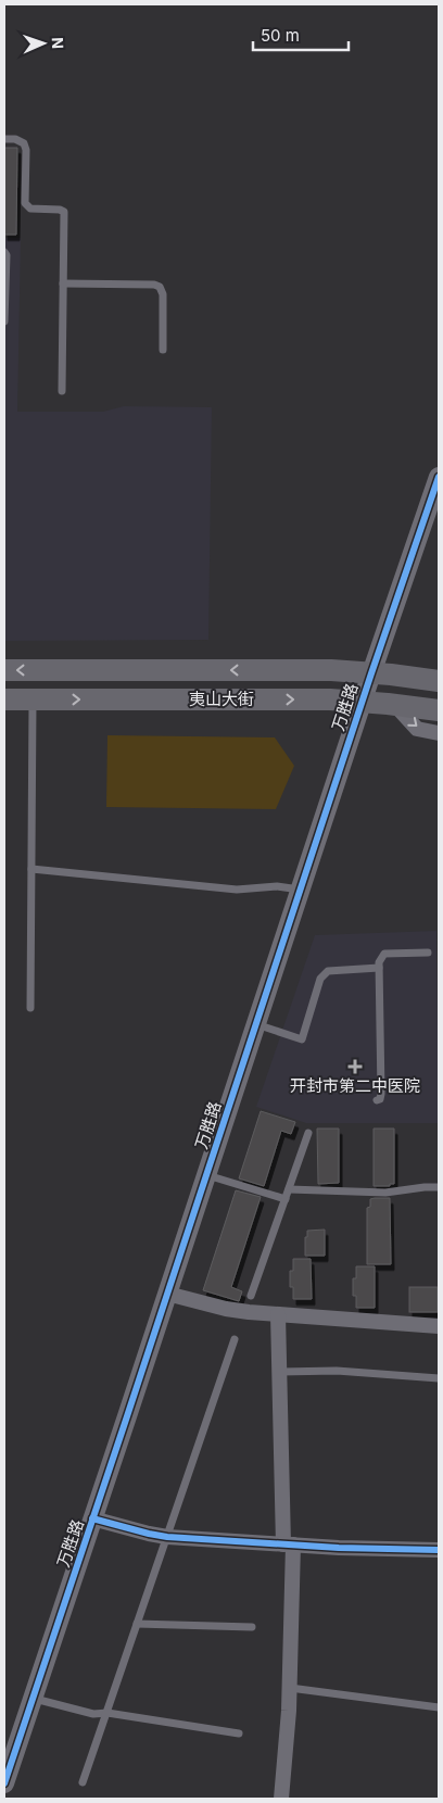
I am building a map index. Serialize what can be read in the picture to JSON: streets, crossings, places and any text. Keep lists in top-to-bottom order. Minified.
{"streets":{"main road":["夷山大街"],"street":["万胜路"]},"crossings":[["夷山大街","万胜路"]],"places":{"health":["开封市第二中医院"]},"scale_bar":"50 m","north":"right"}
